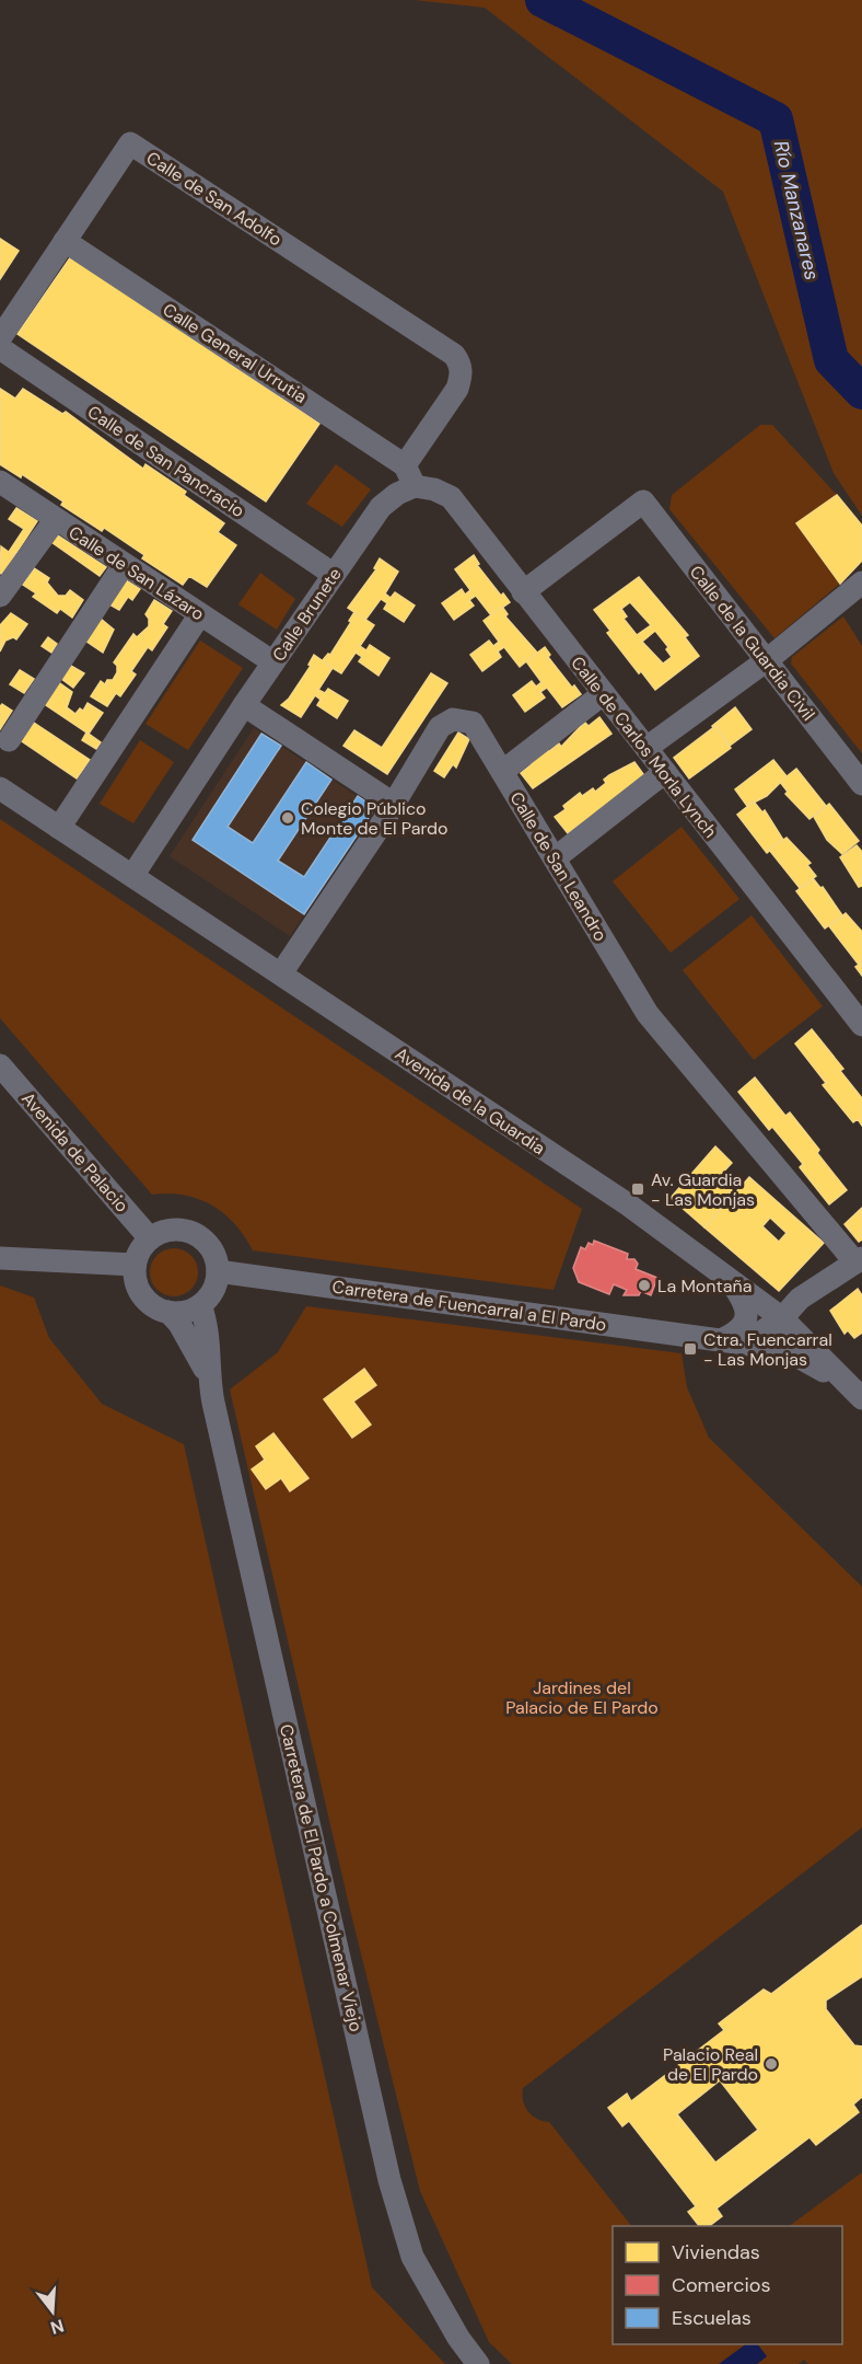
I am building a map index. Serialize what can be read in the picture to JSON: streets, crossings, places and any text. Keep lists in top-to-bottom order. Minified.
{"streets":{"street":["Calle de San Adolfo","Calle General Urrutia","Calle de San Pancracio","Calle de San Lázaro","Calle Brunete","Calle de la Guardia Civil","Calle de Carlos Morla Lynch","Calle de San Leandro","Avenida de la Guardia","Avenida de Palacio","Carretera de Fuencarral a El Pardo","Carretera de El Pardo a Colmenar Viejo"]},"crossings":[["Calle de San Adolfo","Calle General Urrutia"],["Calle de San Pancracio","Calle Brunete"],["Calle de San Lázaro","Calle Brunete"],["Calle Brunete","Calle de Carlos Morla Lynch"],["Calle Brunete","Avenida de la Guardia"],["Calle de la Guardia Civil","Calle de Carlos Morla Lynch"],["Calle de San Leandro","Avenida de la Guardia"],["Avenida de la Guardia","Carretera de Fuencarral a El Pardo"],["Avenida de Palacio","Carretera de Fuencarral a El Pardo"]],"water":["Río Manzanares"],"parks":["Jardines del Palacio de El Pardo"],"places":{"other":["Colegio Público Monte de El Pardo","La Montaña","Palacio Real de El Pardo"],"transit":["Av. Guardia - Las Monjas","Ctra. Fuencarral - Las Monjas"]},"legend":["Viviendas","Comercios","Escuelas"],"north":"bottom"}
